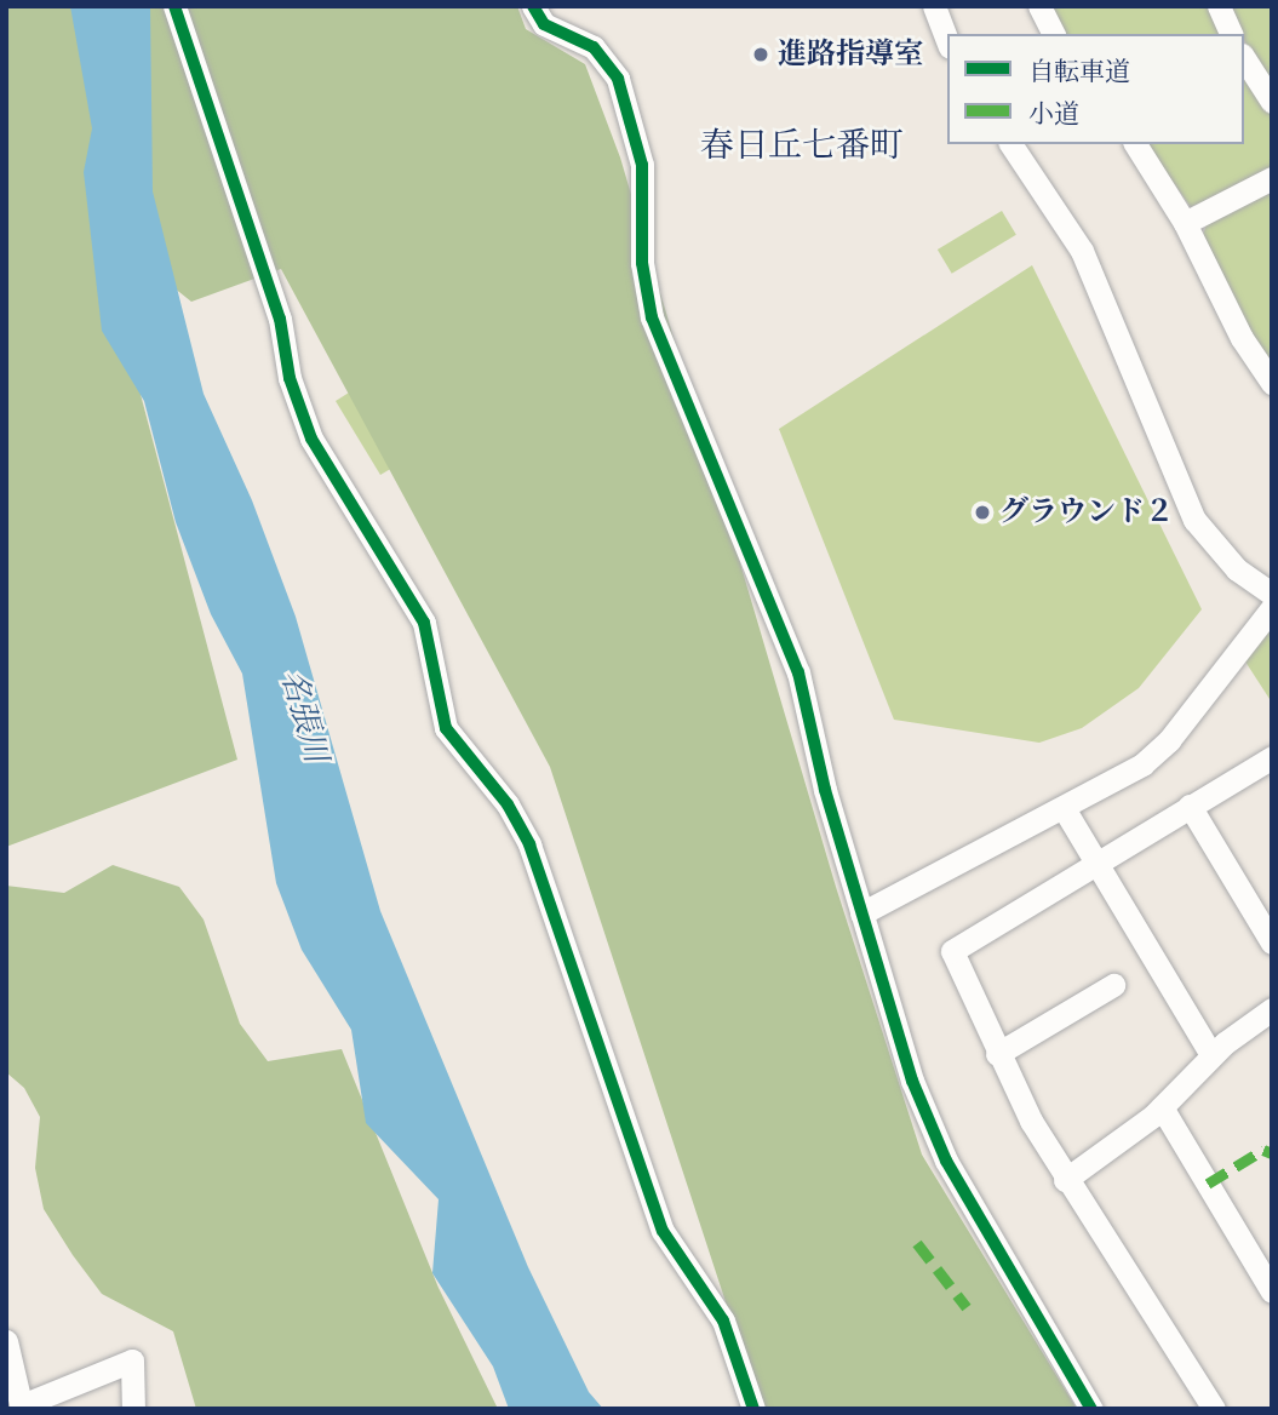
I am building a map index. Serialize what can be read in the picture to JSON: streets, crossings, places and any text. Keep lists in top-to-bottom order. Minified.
{"districts":["春日丘七番町"],"water":["名張川"],"places":["進路指導室","グラウンド２"],"legend":["自転車道","小道"]}
